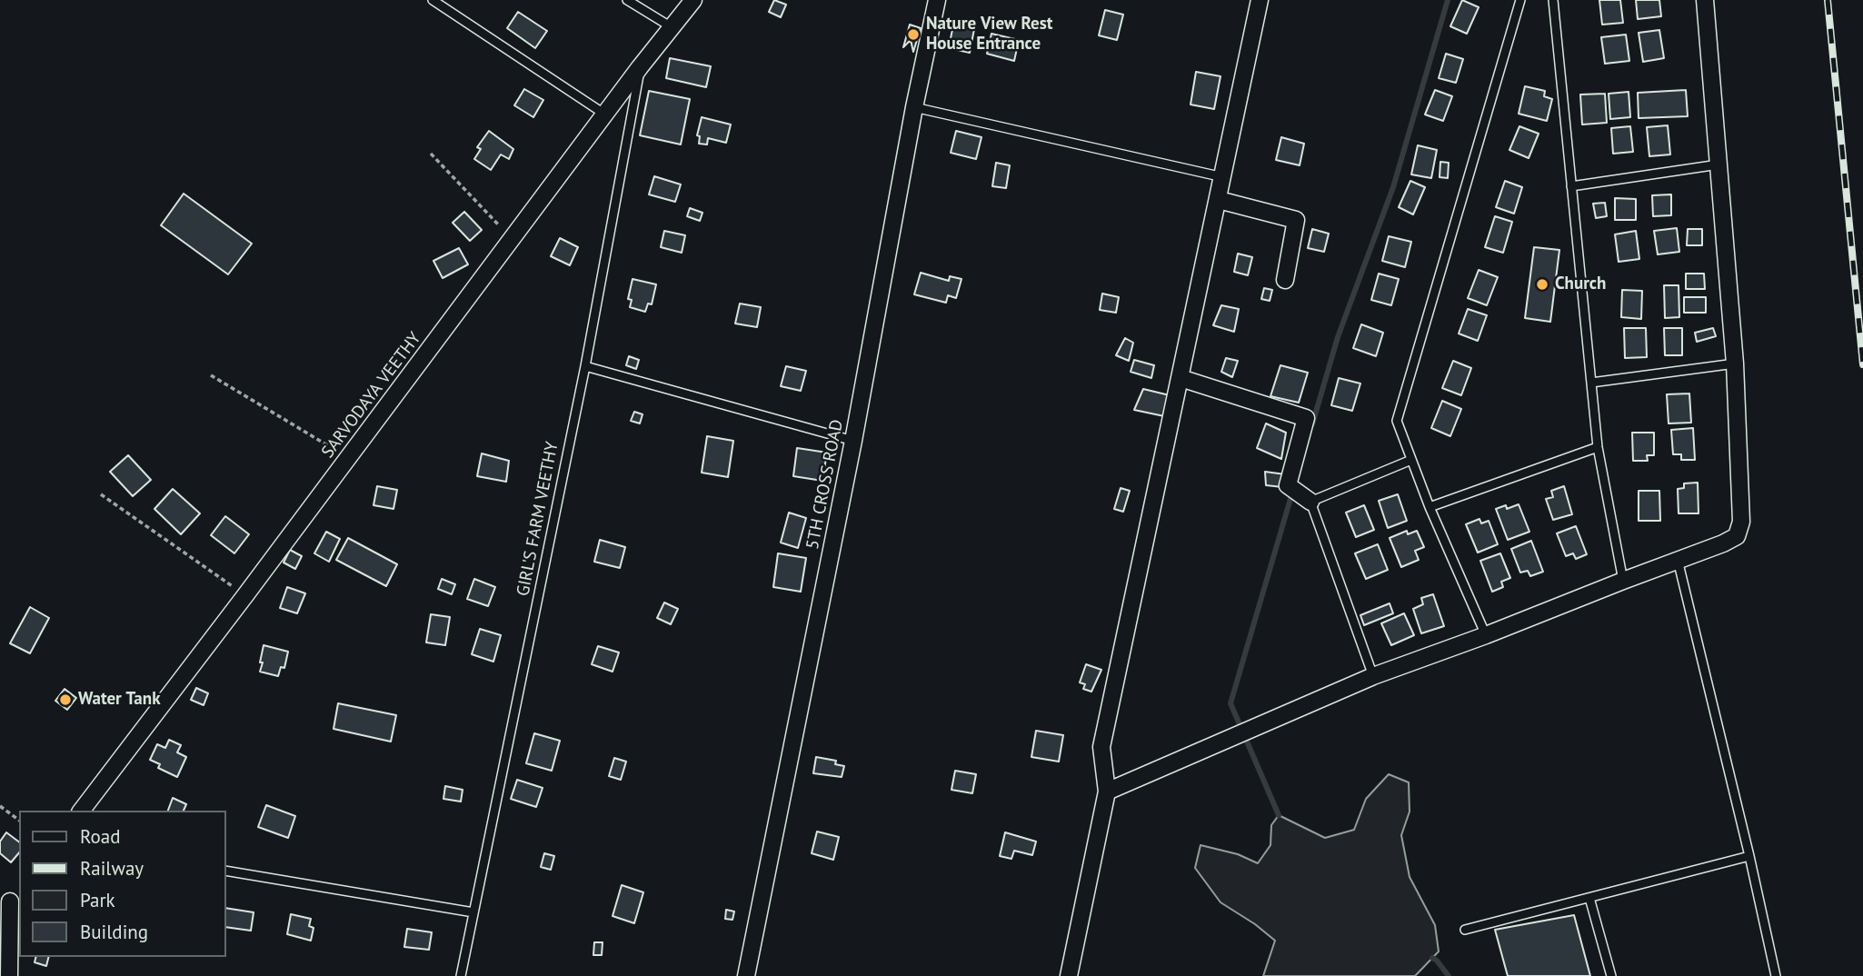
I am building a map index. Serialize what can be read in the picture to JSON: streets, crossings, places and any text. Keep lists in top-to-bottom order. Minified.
{"streets":{"street":["SARVODAYA VEETHY","5TH CROSS ROAD"],"lane":["GIRL'S FARM VEETHY"]},"crossings":[["SARVODAYA VEETHY","GIRL'S FARM VEETHY"]],"places":["Nature View Rest House Entrance","Church","Water Tank"],"legend":["Road","Railway","Park","Building"]}
